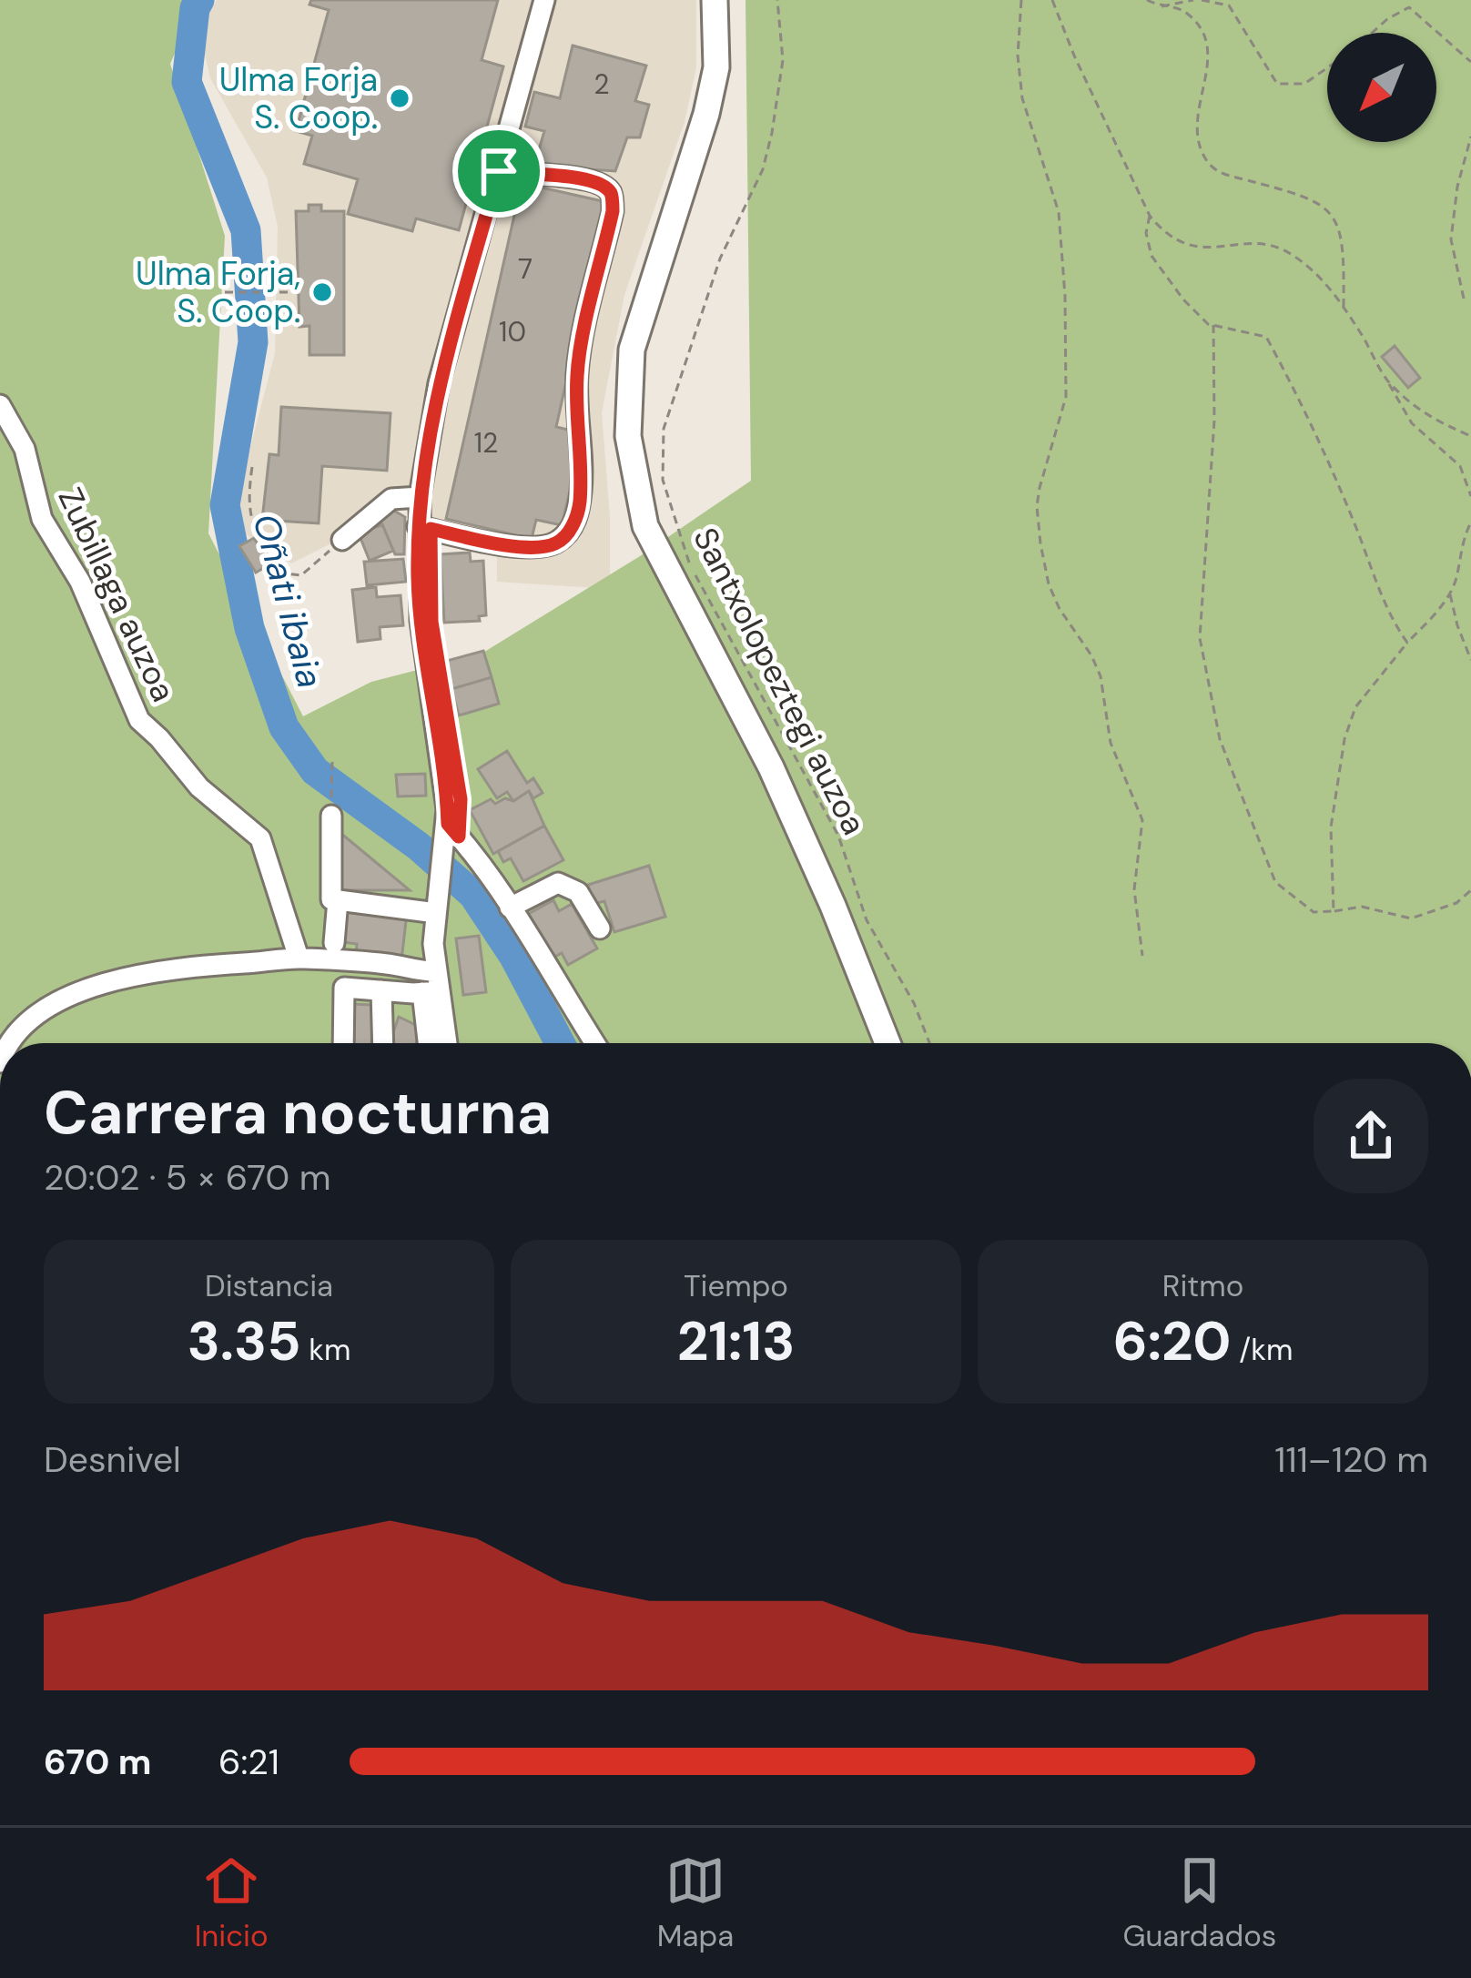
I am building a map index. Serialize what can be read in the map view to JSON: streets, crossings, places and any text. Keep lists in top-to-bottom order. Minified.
{"streets":{"street":["Zubillaga auzoa"],"path":["Santxolopeztegi auzoa"]},"water":["Oñati ibaia"],"places":["Ulma Forja S. Coop.","Ulma Forja, S. Coop."],"house_numbers":["2","7","10","12"],"north":"bottom left","page":{"heading":["Carrera nocturna","20:02 · 5 × 670 m"],"stats":[["Distancia","3.35 km"],["Tiempo","21:13"],["Ritmo","6:20 /km"]],"chart":["Desnivel","111–120 m"],"list":[{"name":"670 m","note":"6:21"}],"tabs":["Inicio","Mapa","Guardados"]}}
